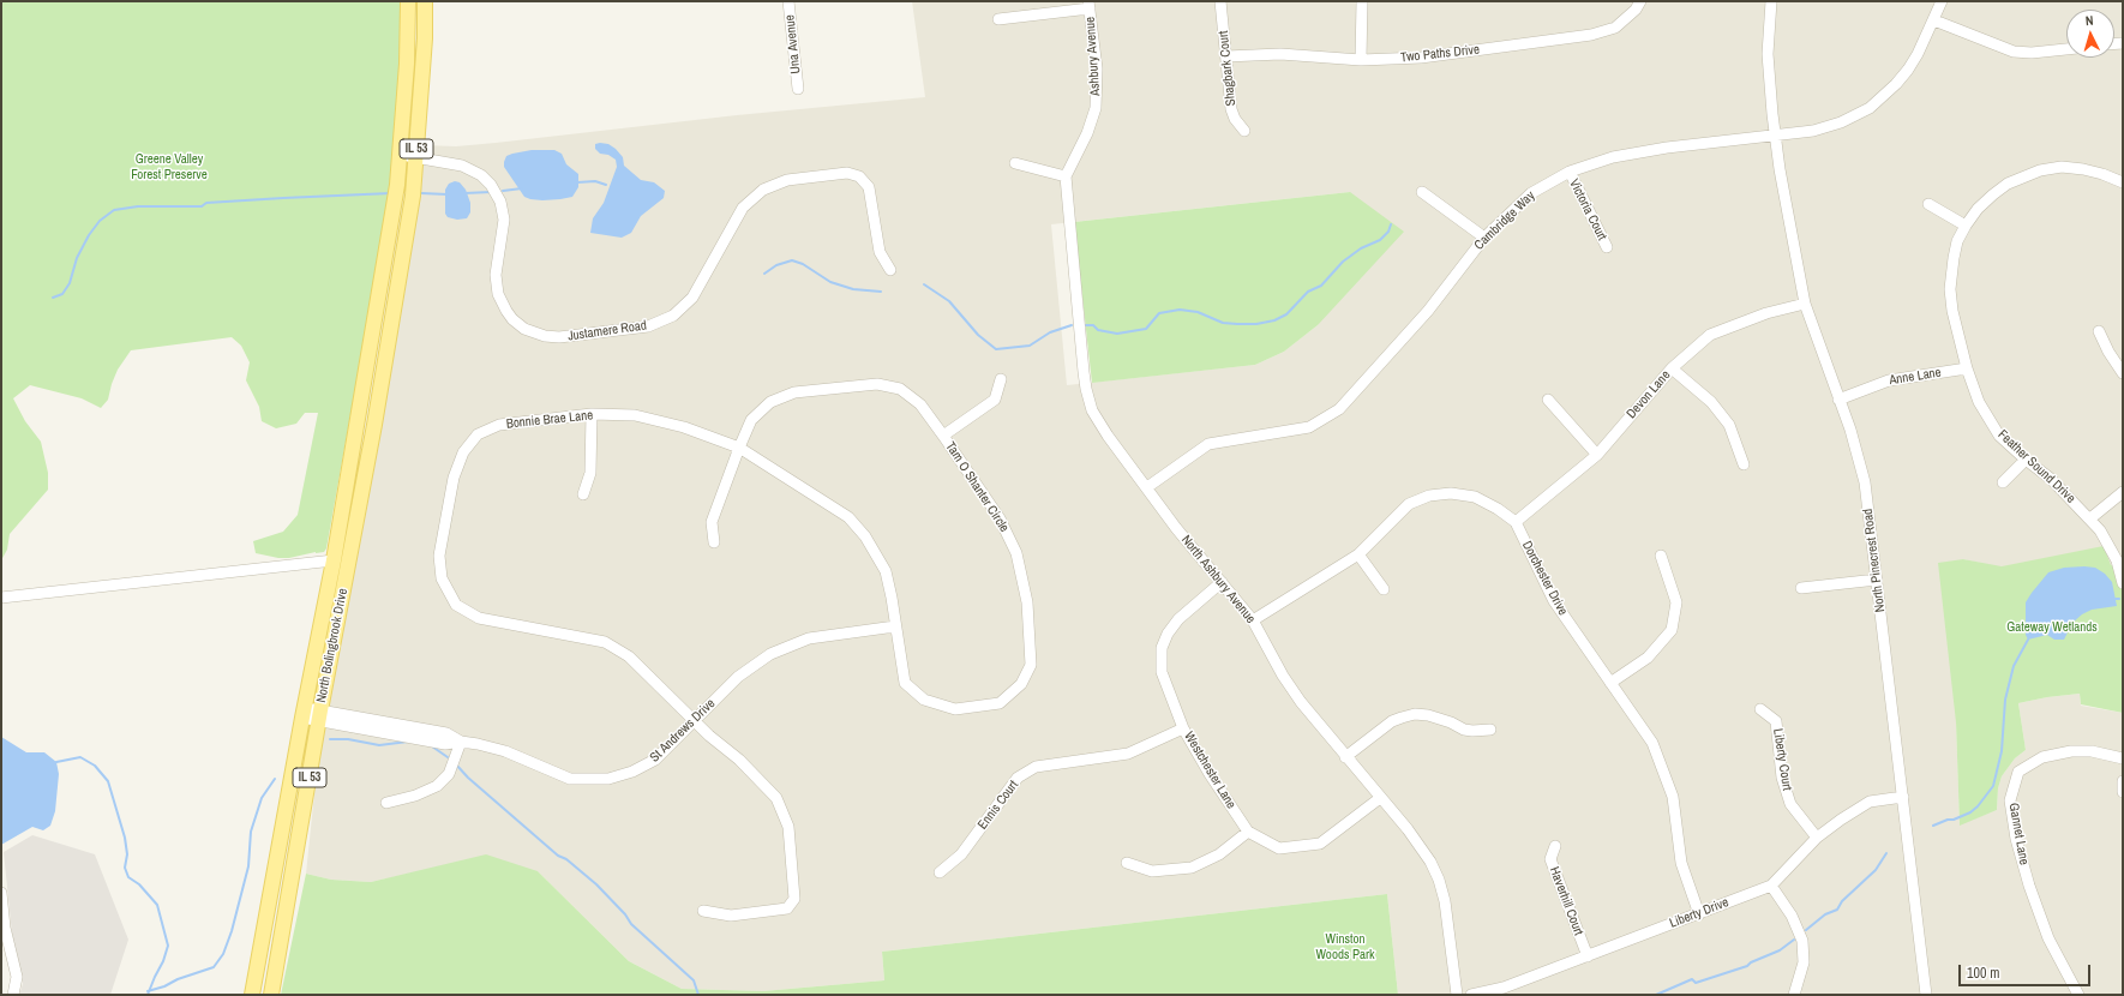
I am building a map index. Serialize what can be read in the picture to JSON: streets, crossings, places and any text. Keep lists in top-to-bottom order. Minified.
{"streets":{"main road":["IL 53","North Bolingbrook Drive"],"street":["Una Avenue","Two Paths Drive","Ashbury Avenue","Shagbark Court","Victoria Court","Cambridge Way","Justamere Road","Anne Lane","Devon Lane","Bonnie Brae Lane","Feather Sound Drive","Tam O Shanter Circle","North Pinecrest Road","Dorchester Drive","North Ashbury Avenue","St Andrews Drive","Liberty Court","Westchester Lane","Ennis Court","Gannet Lane","Haverhill Court","Liberty Drive"]},"crossings":[["Two Paths Drive","Shagbark Court"],["Ashbury Avenue","North Ashbury Avenue"],["IL 53","Justamere Road"],["IL 53","North Bolingbrook Drive"],["Victoria Court","Cambridge Way"],["Cambridge Way","North Pinecrest Road"],["Cambridge Way","North Ashbury Avenue"],["Justamere Road","North Bolingbrook Drive"],["Anne Lane","Feather Sound Drive"],["Anne Lane","North Pinecrest Road"],["Devon Lane","North Pinecrest Road"],["Devon Lane","Dorchester Drive"],["Bonnie Brae Lane","Tam O Shanter Circle"],["Bonnie Brae Lane","St Andrews Drive"],["Tam O Shanter Circle","St Andrews Drive"],["North Pinecrest Road","Liberty Drive"],["Dorchester Drive","North Ashbury Avenue"],["Dorchester Drive","Liberty Drive"],["North Ashbury Avenue","Westchester Lane"],["North Bolingbrook Drive","St Andrews Drive"],["Liberty Court","Liberty Drive"],["Westchester Lane","Ennis Court"],["Haverhill Court","Liberty Drive"]],"parks":["Greene Valley Forest Preserve","Gateway Wetlands","Winston Woods Park"],"scale_bar":"100 m","north":"top"}
